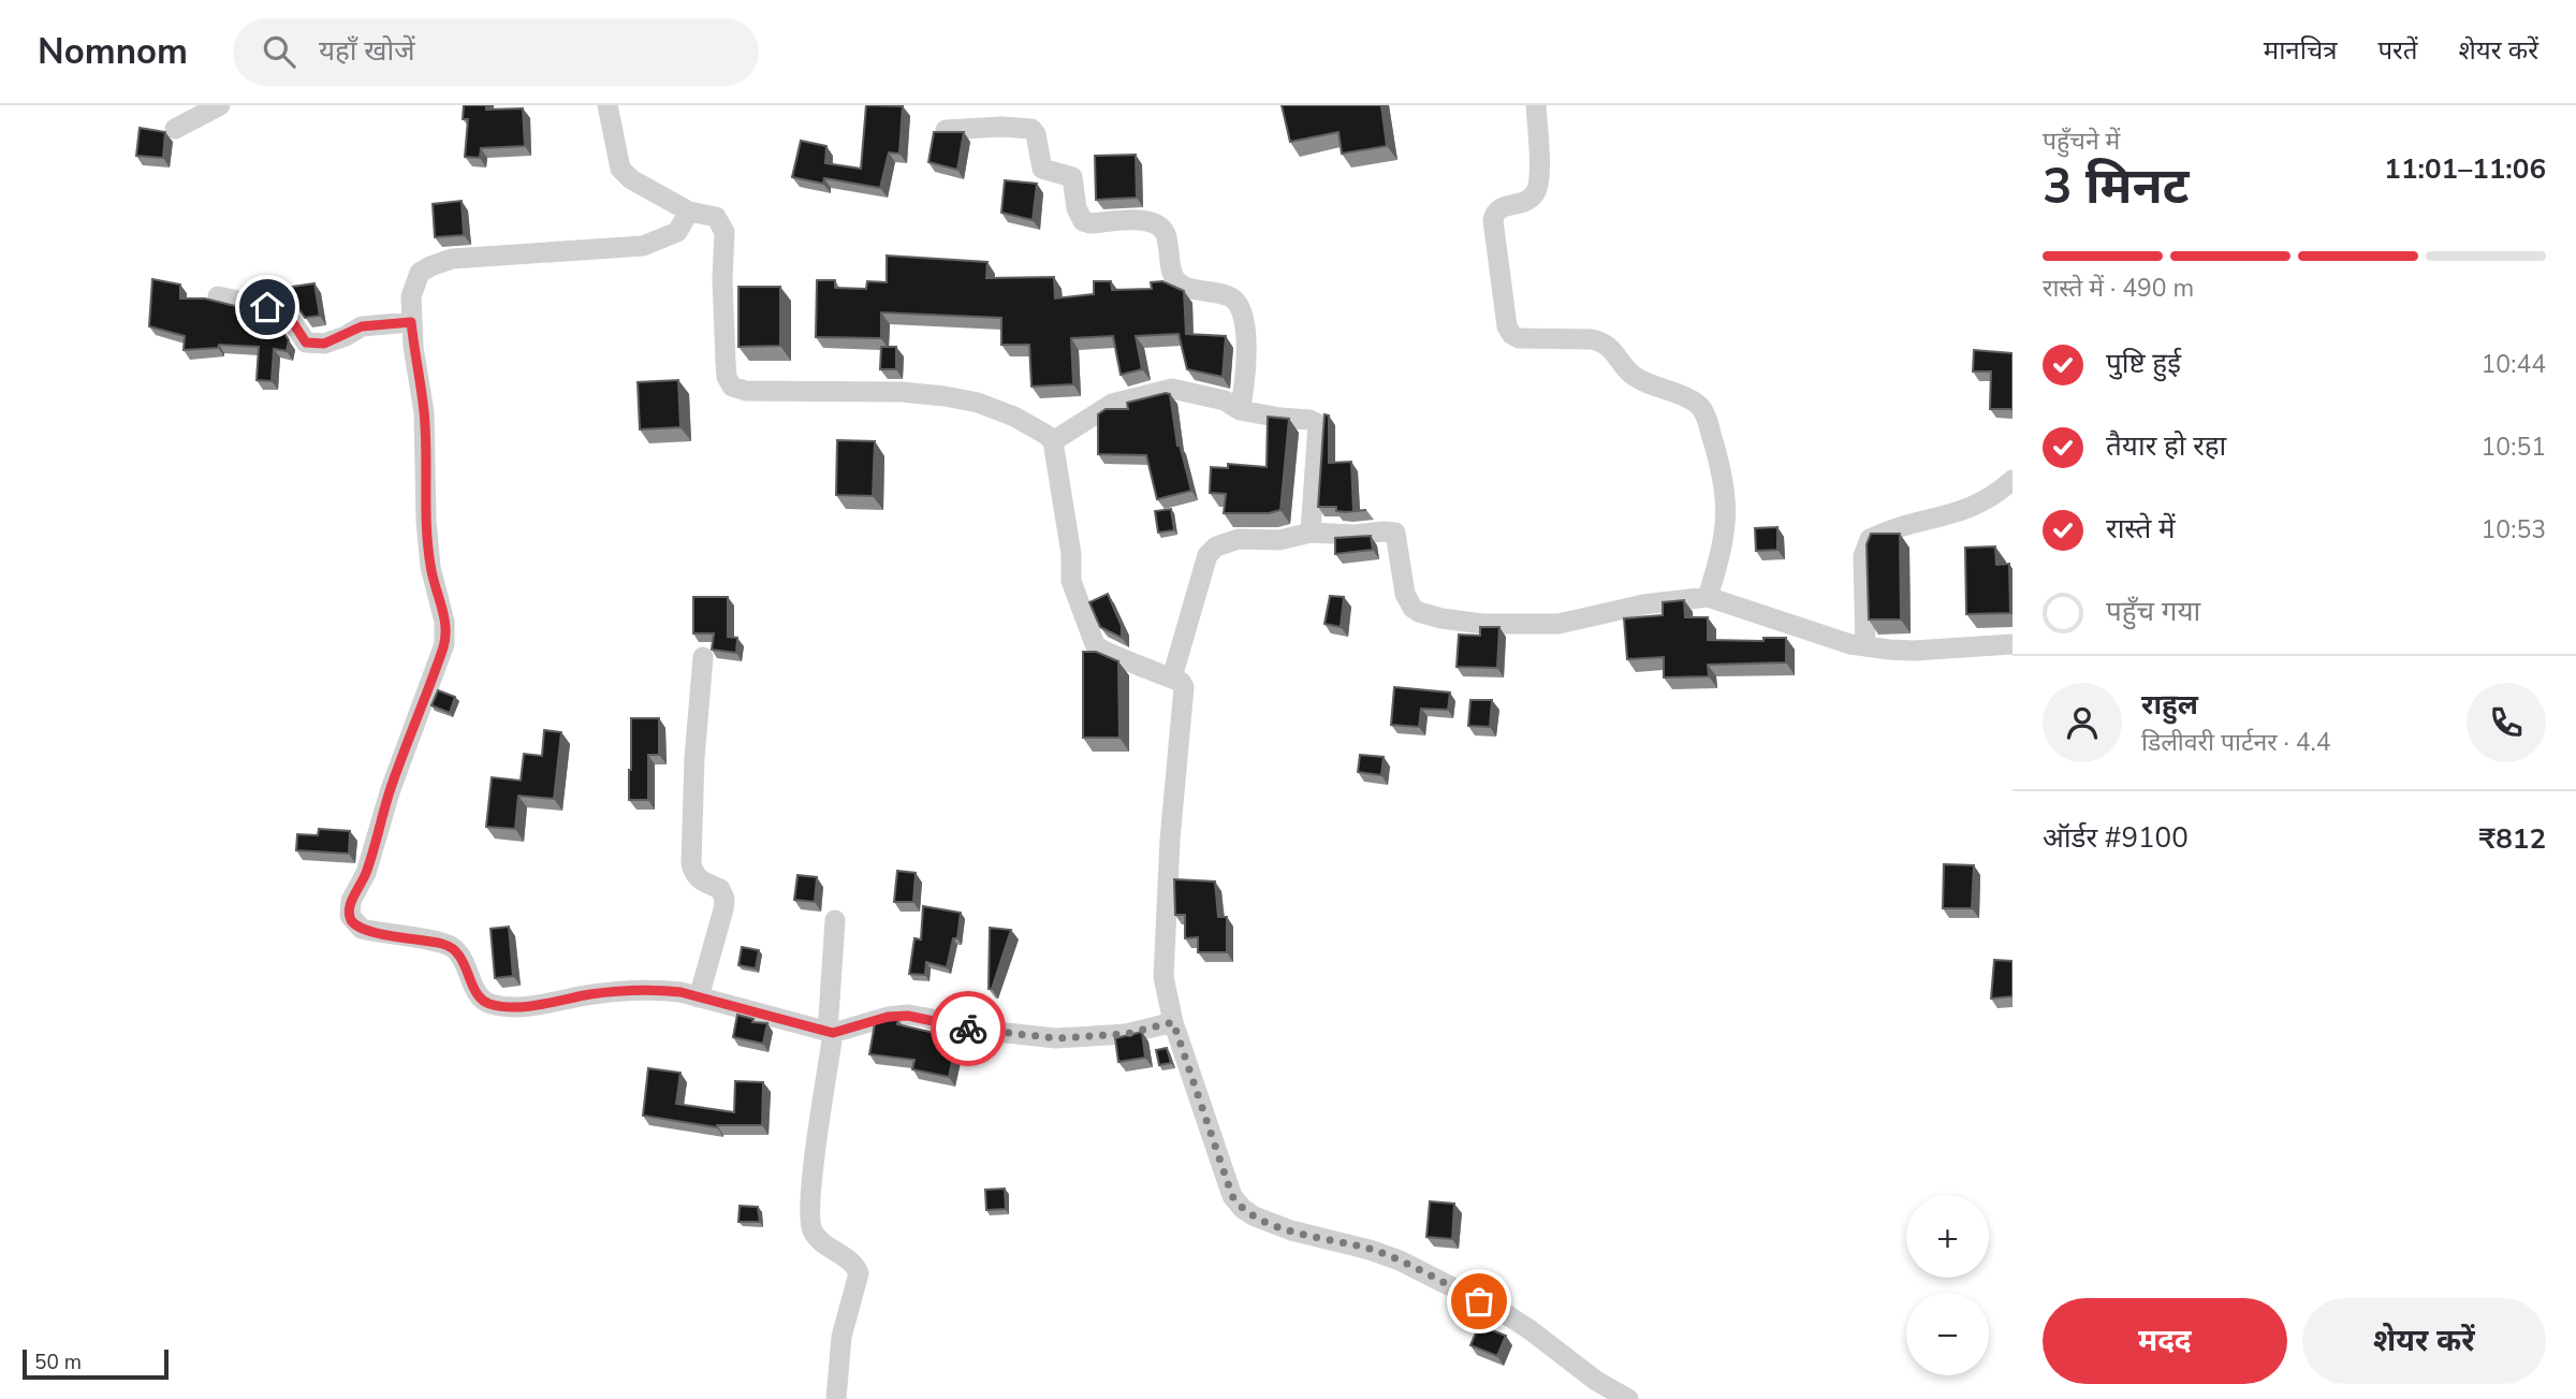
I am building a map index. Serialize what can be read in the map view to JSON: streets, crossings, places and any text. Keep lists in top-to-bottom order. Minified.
{"scale_bar":"50 m","page":{"header":"Nomnom","search":"यहाँ खोजें","nav":["मानचित्र","परतें","शेयर करें"],"heading":["3 मिनट","पहुँचने में","11:01–11:06"],"panel":["राहुल","डिलीवरी पार्टनर · 4.4","ऑर्डर #9100","₹812"],"bar":"रास्ते में · 490 m","list":[["पुष्टि हुई","10:44"],["तैयार हो रहा","10:51"],["रास्ते में","10:53"],"पहुँच गया"],"map_buttons":["+","−"],"buttons":["मदद","शेयर करें"],"scale":"50 m"}}
